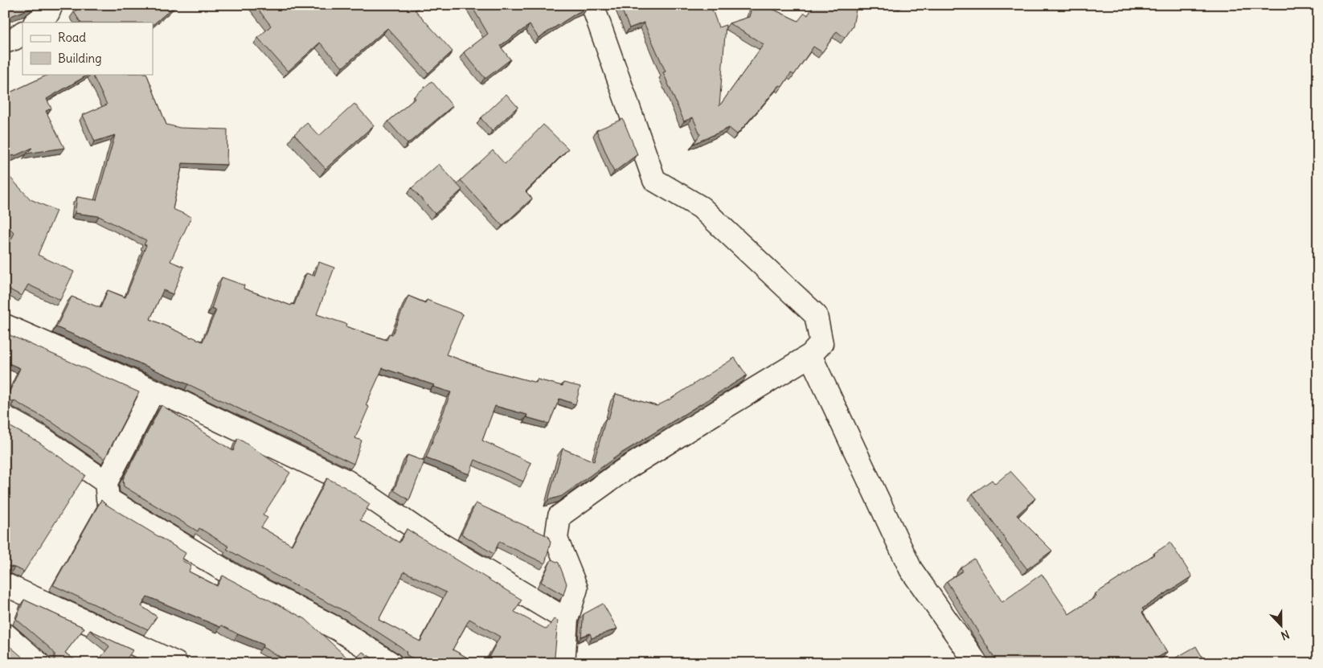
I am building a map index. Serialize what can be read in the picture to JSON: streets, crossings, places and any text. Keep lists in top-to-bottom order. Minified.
{"legend":["Road","Building"],"north":"bottom"}
